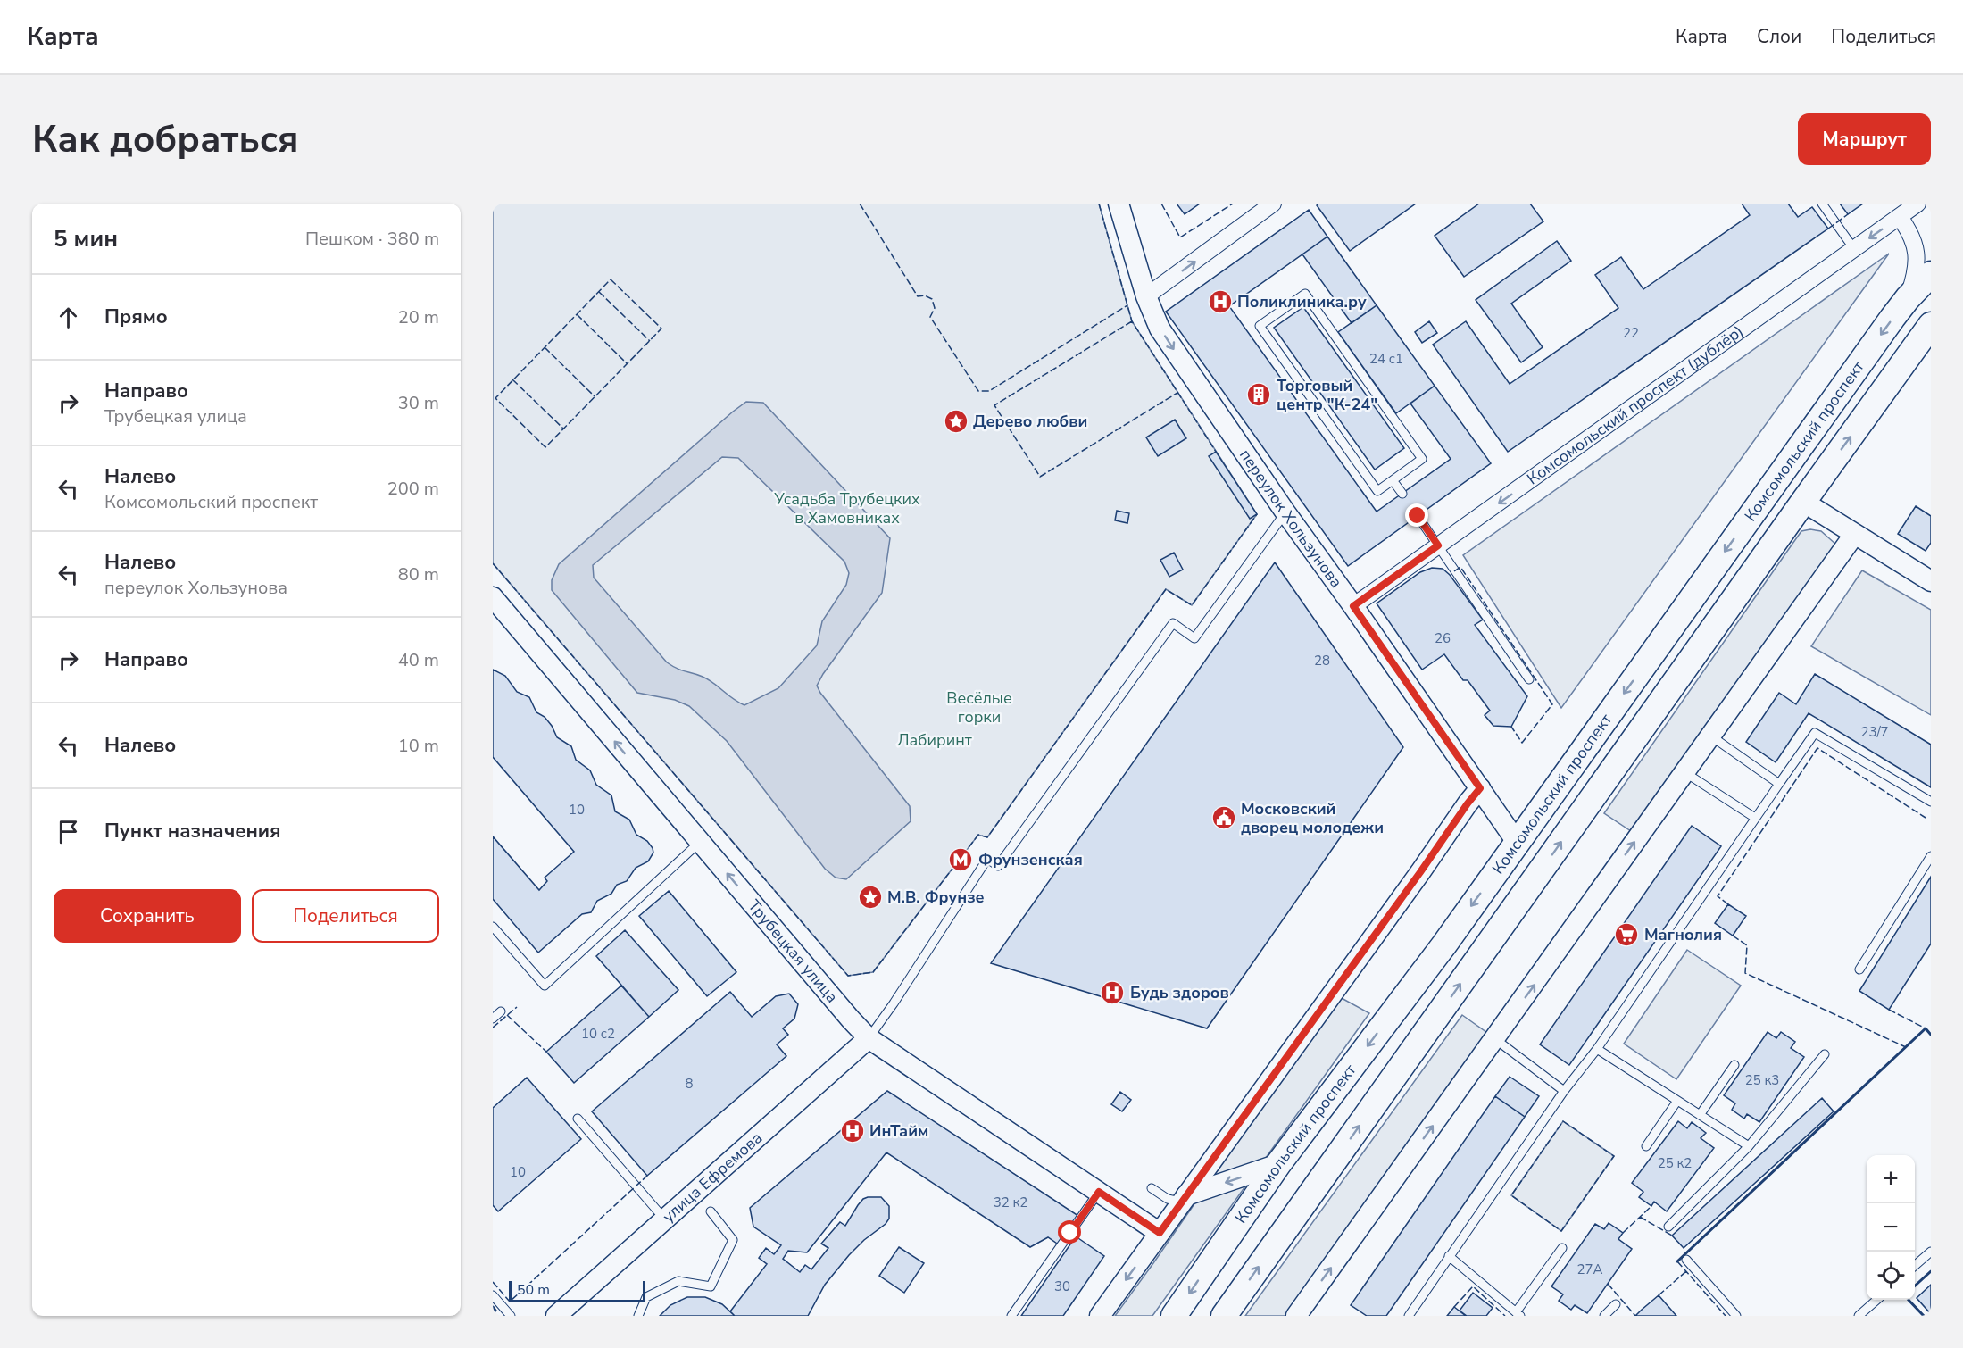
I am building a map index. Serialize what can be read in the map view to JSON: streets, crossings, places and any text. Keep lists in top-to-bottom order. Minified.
{"streets":{"main road":["Комсомольский проспект"],"street":["Комсомольский проспект (дублёр)","переулок Хользунова","Трубецкая улица","улица Ефремова"]},"crossings":[["Комсомольский проспект (дублёр)","переулок Хользунова"],["Комсомольский проспект","переулок Хользунова"],["Трубецкая улица","улица Ефремова"]],"one_way":["Комсомольский проспект (дублёр)","Трубецкая улица"],"parks":["Усадьба Трубецких в Хамовниках","Весёлые горки","Лабиринт"],"places":{"hospital":["Поликлиника.ру","Будь здоров","ИнТайм"],"building":["Торговый центр \"К-24\""],"place":["Дерево любви","М.В. Фрунзе"],"public building":["Московский дворец молодежи"],"metro station":["Фрунзенская"],"supermarket":["Магнолия"]},"house_numbers":["22","24 с1","26","28","23/7","10","10 с2","25 к3","8","25 к2","10","32 к2","27А","30"],"scale_bar":"50 m","page":{"header":"Карта","nav":["Карта","Слои","Поделиться"],"buttons":["Маршрут",["Сохранить","Поделиться"]],"title":"Как добраться","heading":["5 мин","Пешком · 380 m"],"list":[["Прямо","20 m"],["Направо","Трубецкая улица","30 m"],["Налево","Комсомольский проспект","200 m"],["Налево","переулок Хользунова","80 m"],["Направо","40 m"],["Налево","10 m"],"Пункт назначения"],"map_buttons":["+","−"],"scale":"50 m"}}
